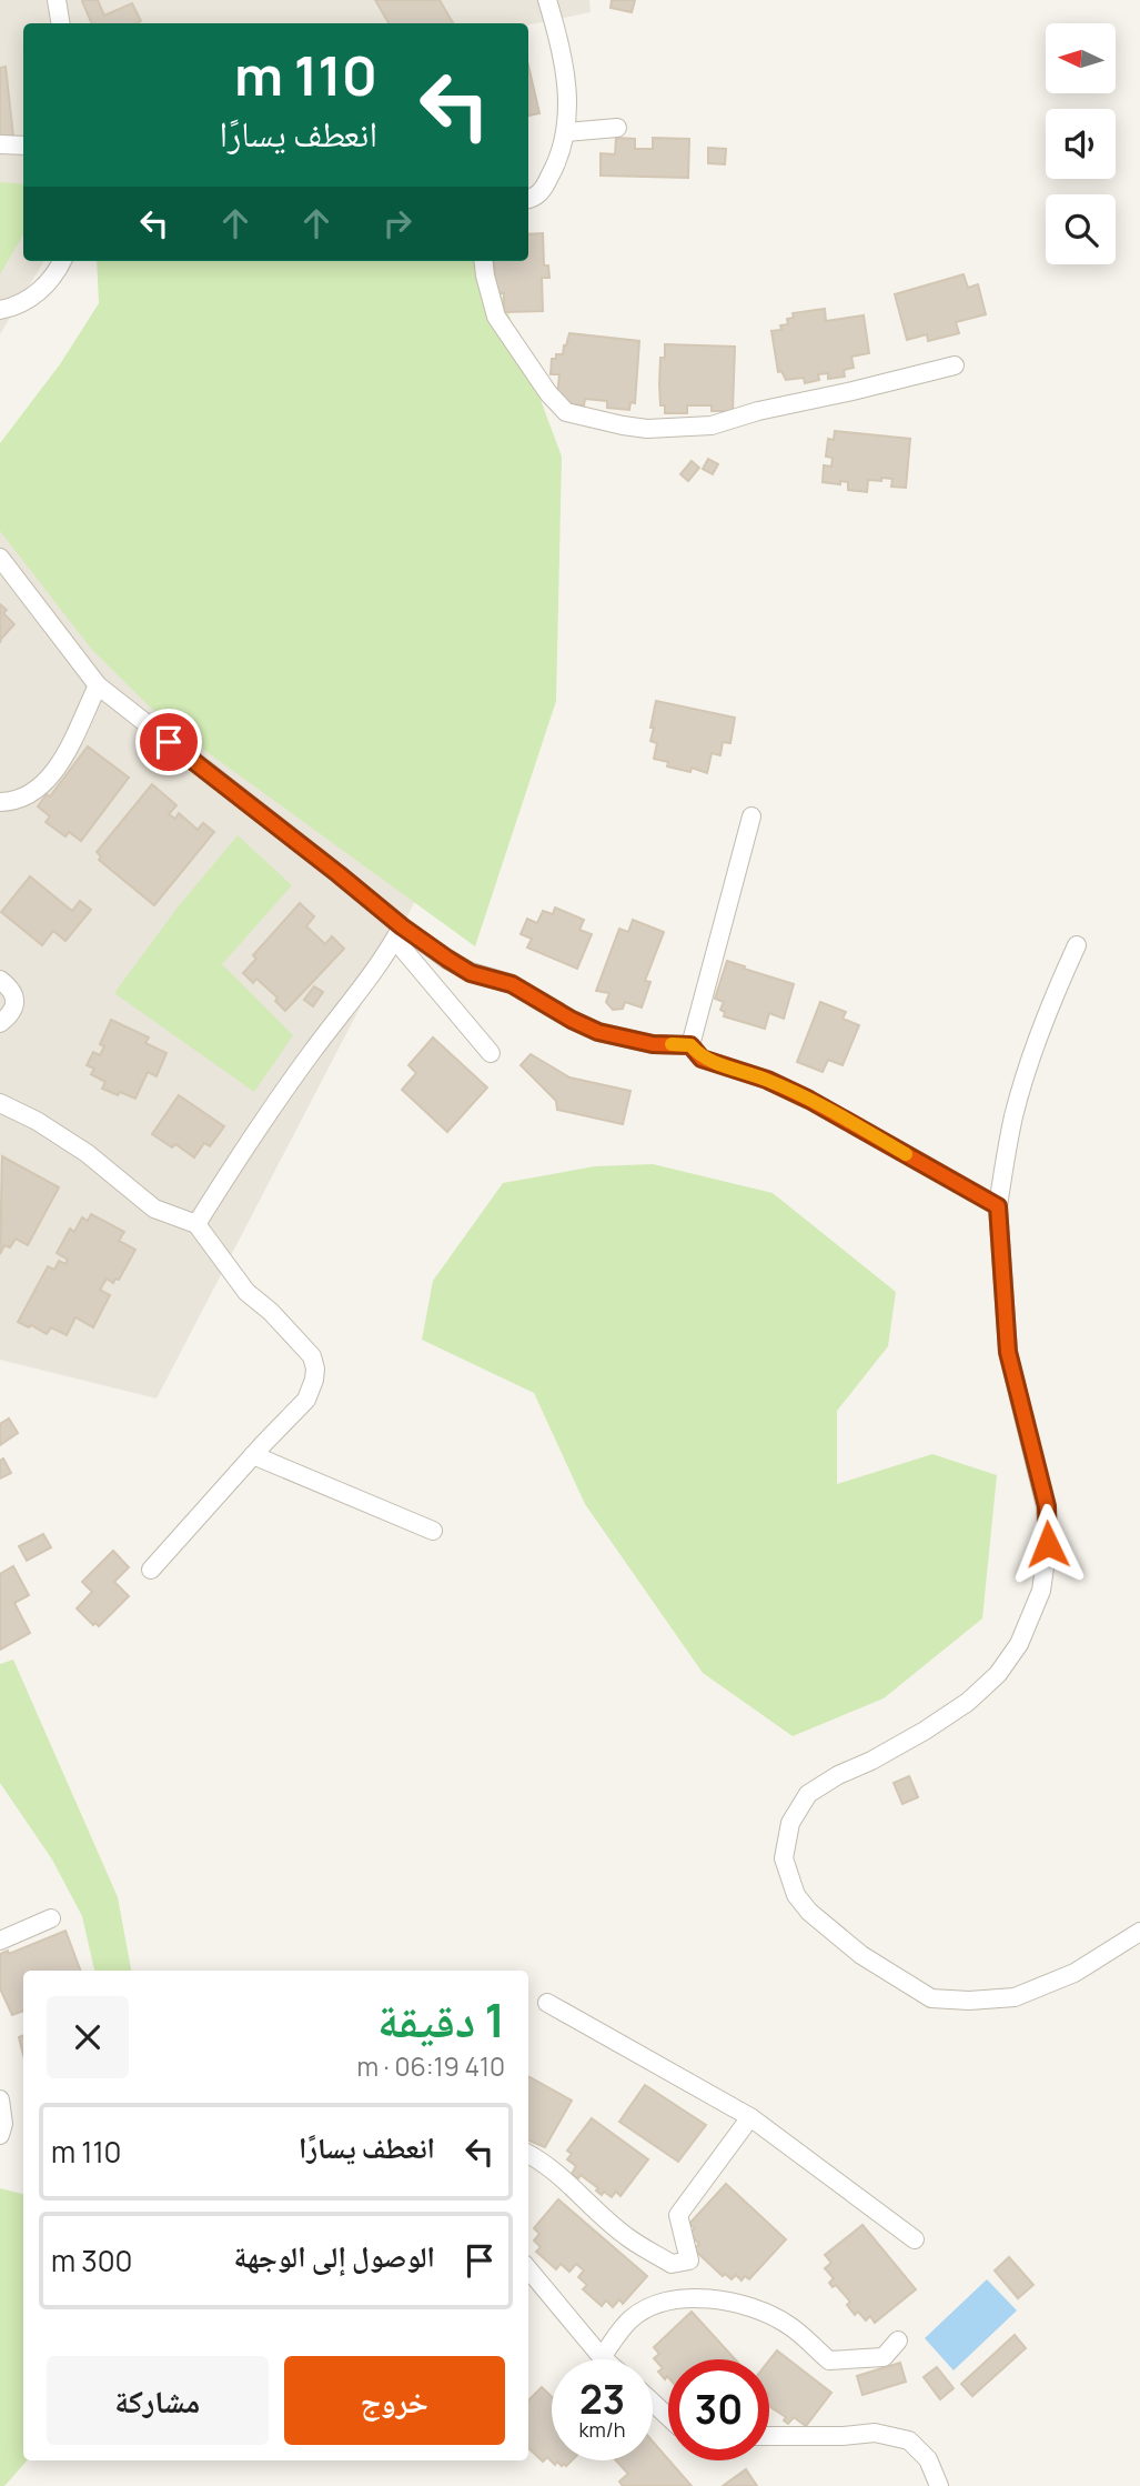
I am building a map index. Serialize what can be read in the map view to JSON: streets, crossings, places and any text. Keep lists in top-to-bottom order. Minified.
{"north":"left","page":{"turn":["110 m","انعطف يسارًا"],"heading":["1 دقيقة","410 m · 06:19"],"list":[{"name":"انعطف يسارًا","value":"110 m"},{"name":"الوصول إلى الوجهة","value":"300 m"}],"buttons":["خروج","مشاركة"],"speed":"23 km/h","limit":"30"}}
